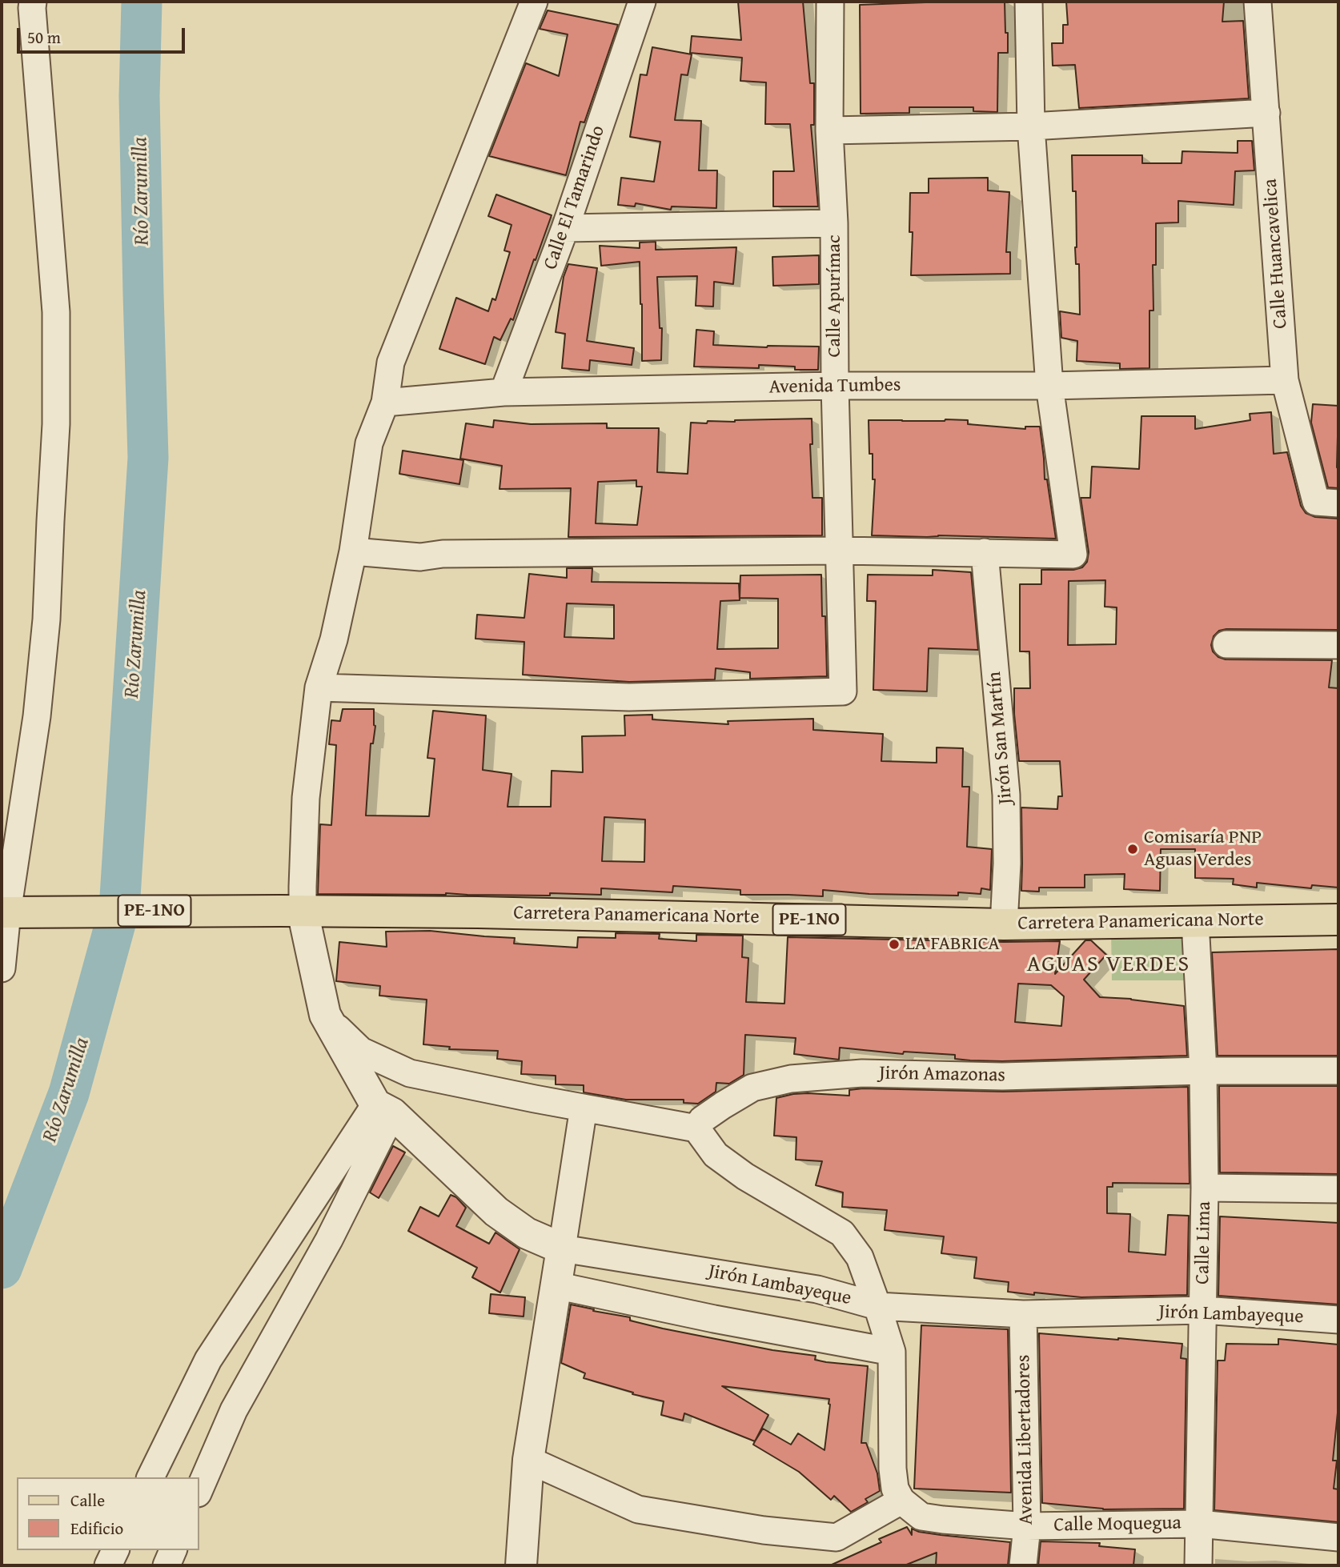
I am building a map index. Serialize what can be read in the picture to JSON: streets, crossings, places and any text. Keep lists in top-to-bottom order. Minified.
{"streets":{"main road":["PE-1NO","Carretera Panamericana Norte"],"street":["Calle El Tamarindo","Calle Huancavelica","Calle Apurímac","Avenida Tumbes","Jirón San Martín","Jirón Amazonas","Calle Lima","Jirón Lambayeque","Avenida Libertadores","Calle Moquegua"]},"crossings":[["Calle El Tamarindo","Avenida Tumbes"],["Calle Huancavelica","Avenida Tumbes"],["Calle Apurímac","Avenida Tumbes"],["Jirón San Martín","Carretera Panamericana Norte"],["Carretera Panamericana Norte","Calle Lima"],["Carretera Panamericana Norte","Jirón Lambayeque"],["Jirón Amazonas","Calle Lima"],["Calle Lima","Jirón Lambayeque"],["Calle Lima","Calle Moquegua"],["Jirón Lambayeque","Avenida Libertadores"],["Avenida Libertadores","Calle Moquegua"]],"districts":["AGUAS VERDES"],"water":["Río Zarumilla"],"places":["Comisaría PNP Aguas Verdes","LA FABRICA"],"legend":["Calle","Edificio"],"scale_bar":"50 m"}
